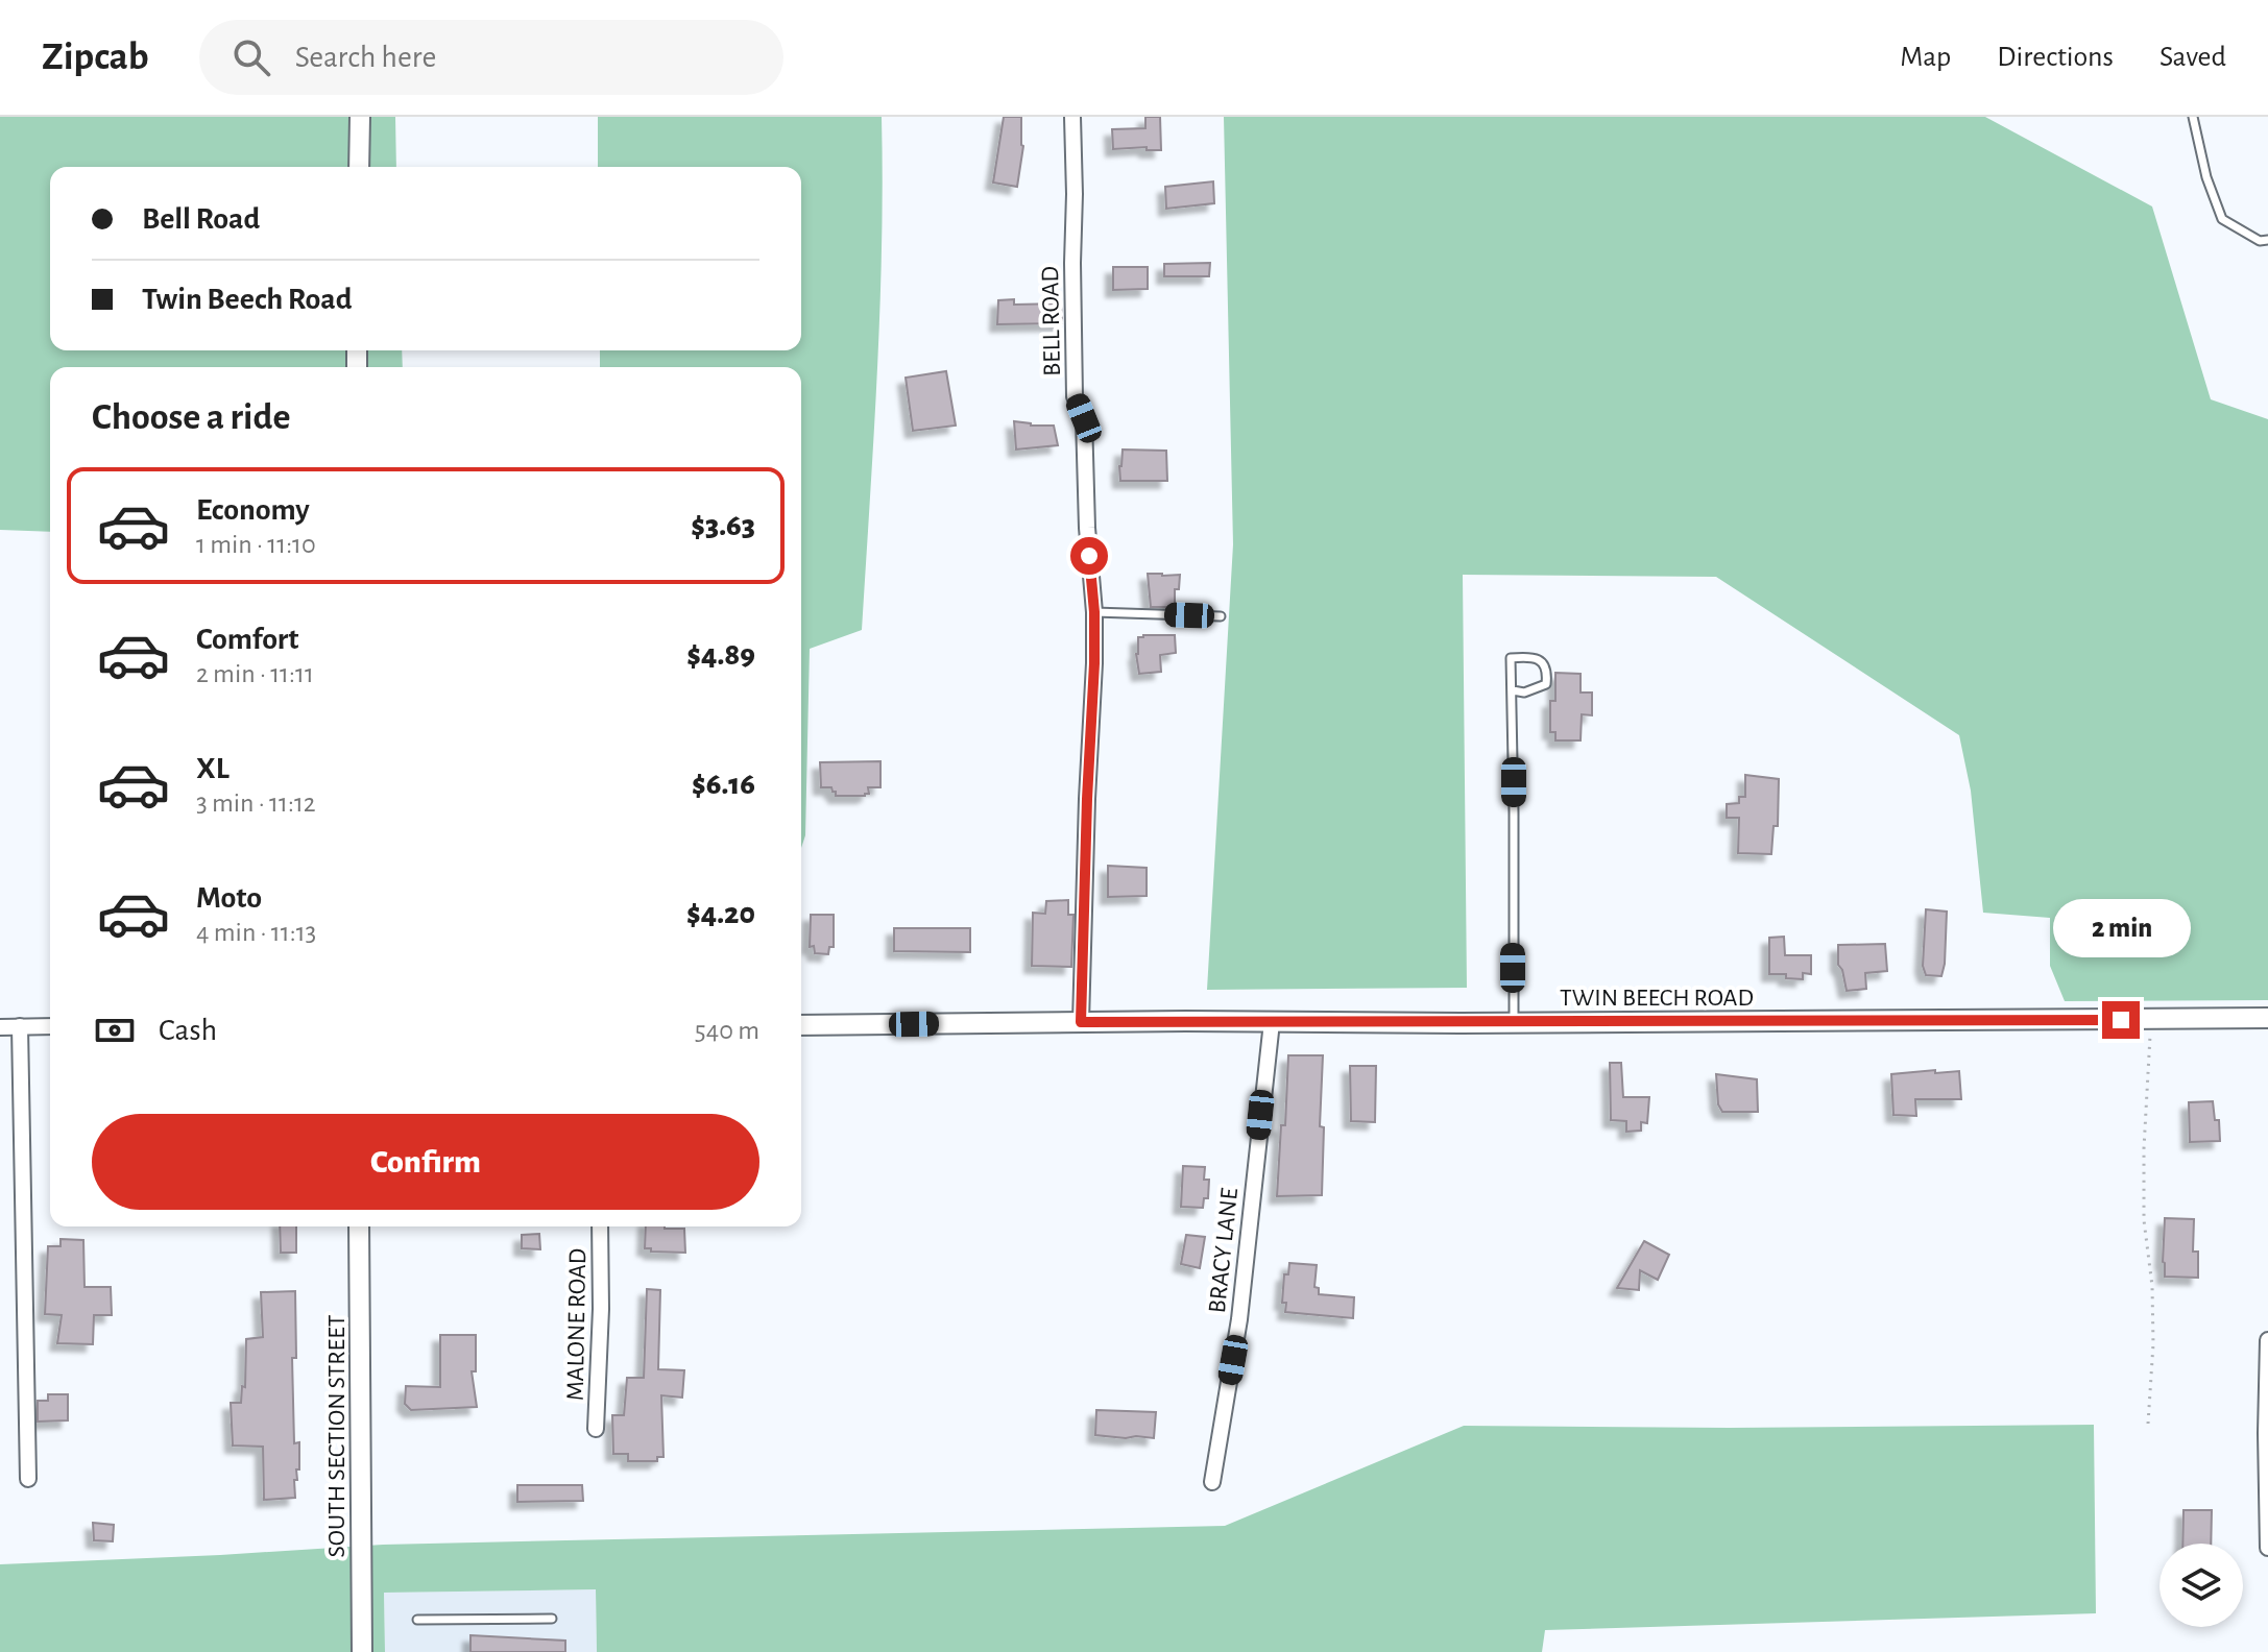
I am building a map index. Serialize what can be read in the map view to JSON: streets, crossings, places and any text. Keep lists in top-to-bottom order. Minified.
{"streets":{"street":["BELL ROAD","TWIN BEECH ROAD","BRACY LANE","MALONE ROAD","SOUTH SECTION STREET"]},"crossings":[["BELL ROAD","TWIN BEECH ROAD"],["TWIN BEECH ROAD","BRACY LANE"]],"page":{"header":"Zipcab","search":"Search here","nav":["Map","Directions","Saved"],"banner":["Bell Road","Twin Beech Road"],"heading":"Choose a ride","list":[{"name":"Economy","note":"1 min · 11:10","value":"$3.63"},{"name":"Comfort","note":"2 min · 11:11","value":"$4.89"},{"name":"XL","note":"3 min · 11:12","value":"$6.16"},{"name":"Moto","note":"4 min · 11:13","value":"$4.20"}],"bubble":"2 min","pay":["Cash","540 m"],"buttons":"Confirm"}}
